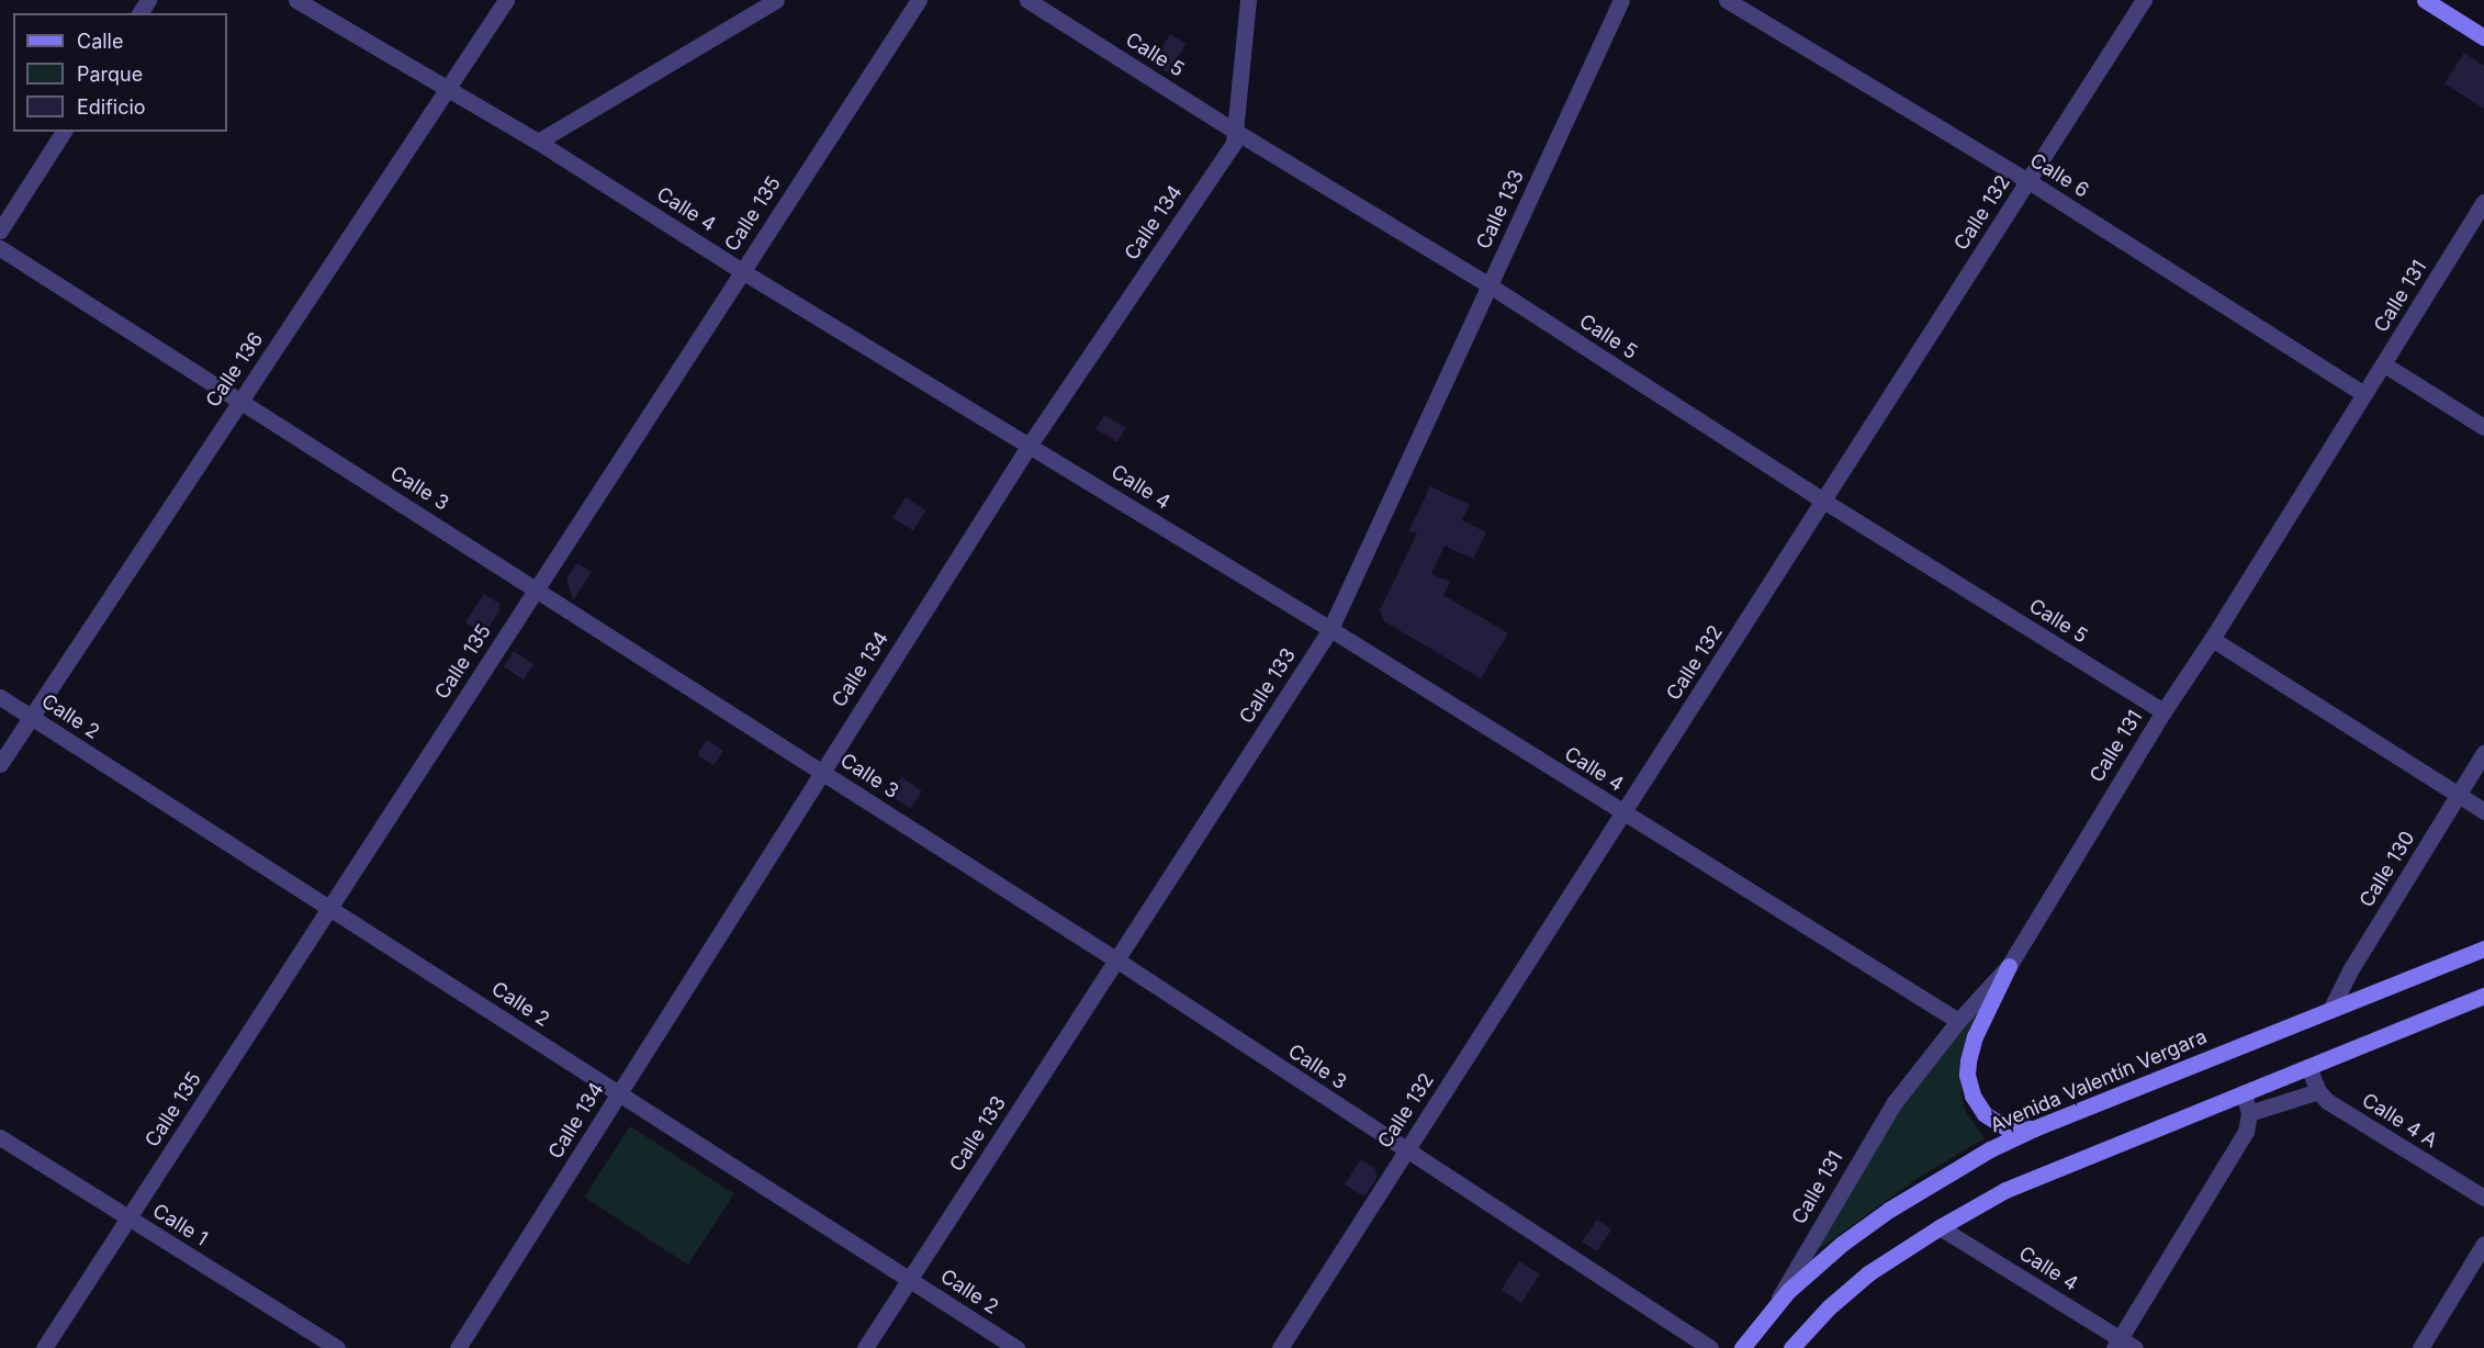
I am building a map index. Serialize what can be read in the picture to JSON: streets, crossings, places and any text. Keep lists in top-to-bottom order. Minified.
{"streets":{"main road":["Avenida Valentín Vergara"],"street":["Calle 5","Calle 6","Calle 4","Calle 133","Calle 132","Calle 135","Calle 134","Calle 131","Calle 136","Calle 3","Calle 2","Calle 130","Calle 4 A","Calle 1"]},"crossings":[["Calle 5","Calle 133"],["Calle 5","Calle 132"],["Calle 5","Calle 134"],["Calle 5","Calle 131"],["Calle 6","Calle 132"],["Calle 6","Calle 131"],["Calle 4","Calle 133"],["Calle 4","Calle 132"],["Calle 4","Calle 135"],["Calle 4","Calle 134"],["Calle 4","Calle 131"],["Calle 4","Calle 136"],["Calle 133","Calle 3"],["Calle 133","Calle 2"],["Calle 132","Calle 3"],["Calle 135","Calle 3"],["Calle 135","Calle 2"],["Calle 135","Calle 1"],["Calle 134","Calle 3"],["Calle 134","Calle 2"],["Calle 131","Avenida Valentín Vergara"],["Calle 136","Calle 3"],["Calle 136","Calle 2"],["Calle 130","Avenida Valentín Vergara"]],"legend":["Calle","Parque","Edificio"]}
